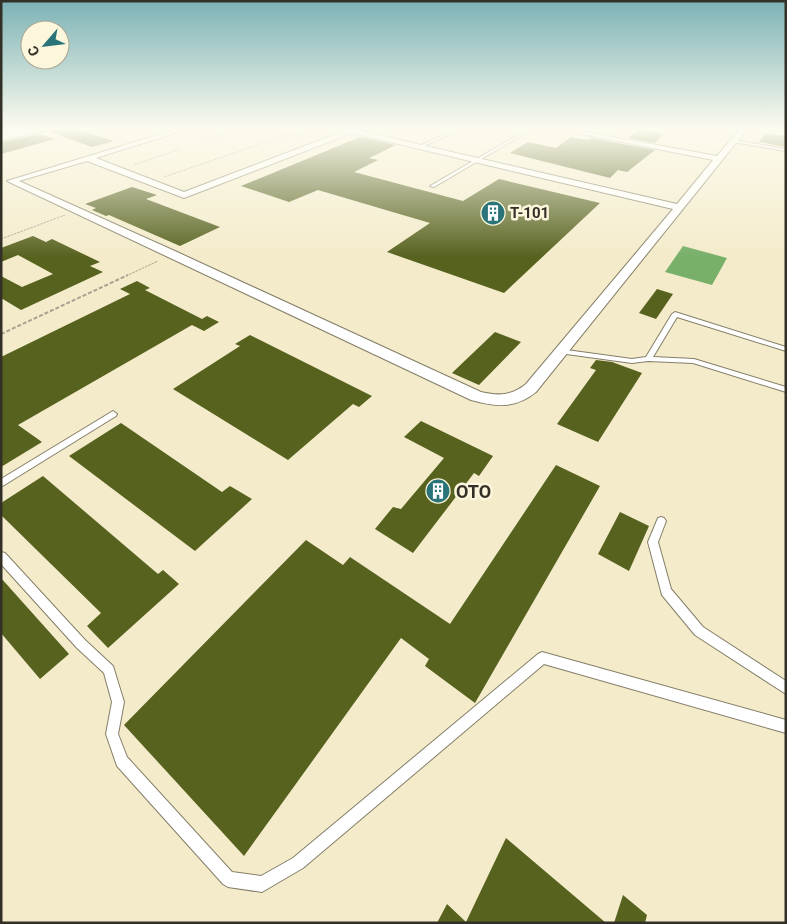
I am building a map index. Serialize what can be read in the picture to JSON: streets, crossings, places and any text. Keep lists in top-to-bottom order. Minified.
{"places":{"building":["Т-101","ОТО"]},"north":"bottom left"}
